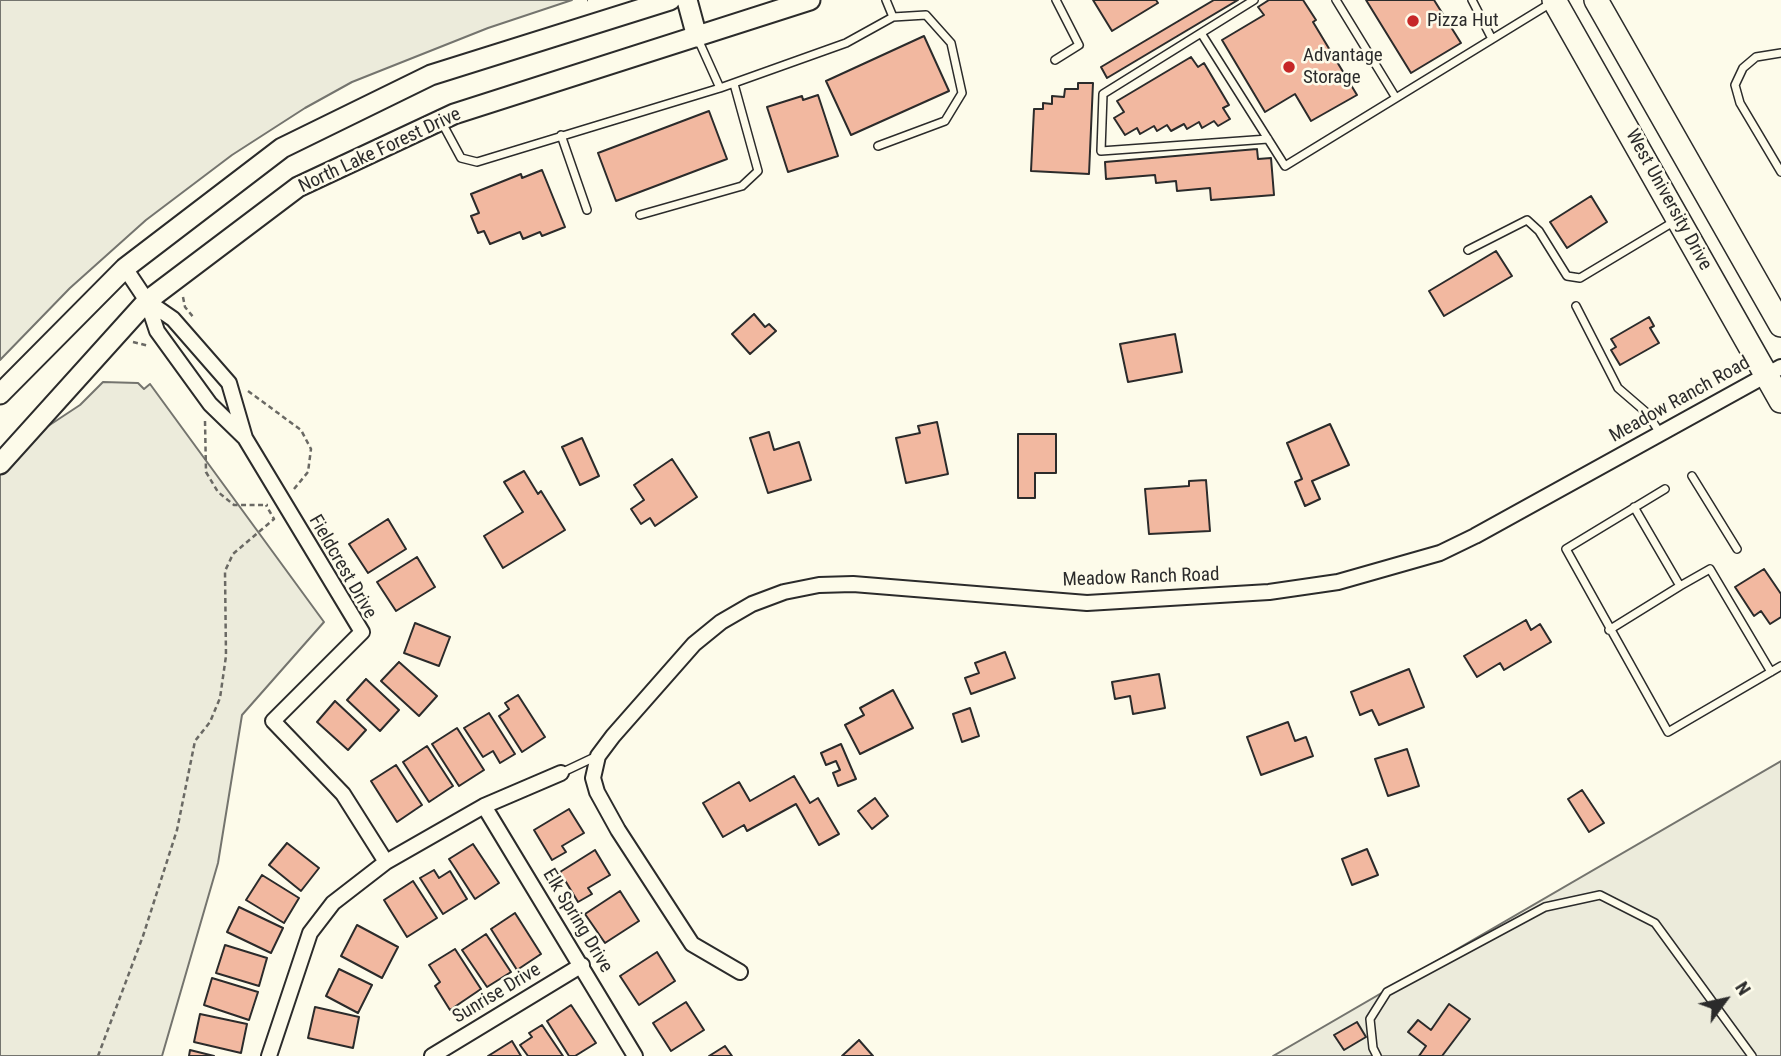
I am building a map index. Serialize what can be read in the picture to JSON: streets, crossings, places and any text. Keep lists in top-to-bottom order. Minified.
{"streets":{"highway":["West University Drive"],"main road":["North Lake Forest Drive"],"street":["Meadow Ranch Road","Fieldcrest Drive","Elk Spring Drive","Sunrise Drive"]},"crossings":[["North Lake Forest Drive","Fieldcrest Drive"],["West University Drive","Meadow Ranch Road"],["Elk Spring Drive","Sunrise Drive"]],"places":["Pizza Hut","Advantage Storage"],"north":"top right"}
